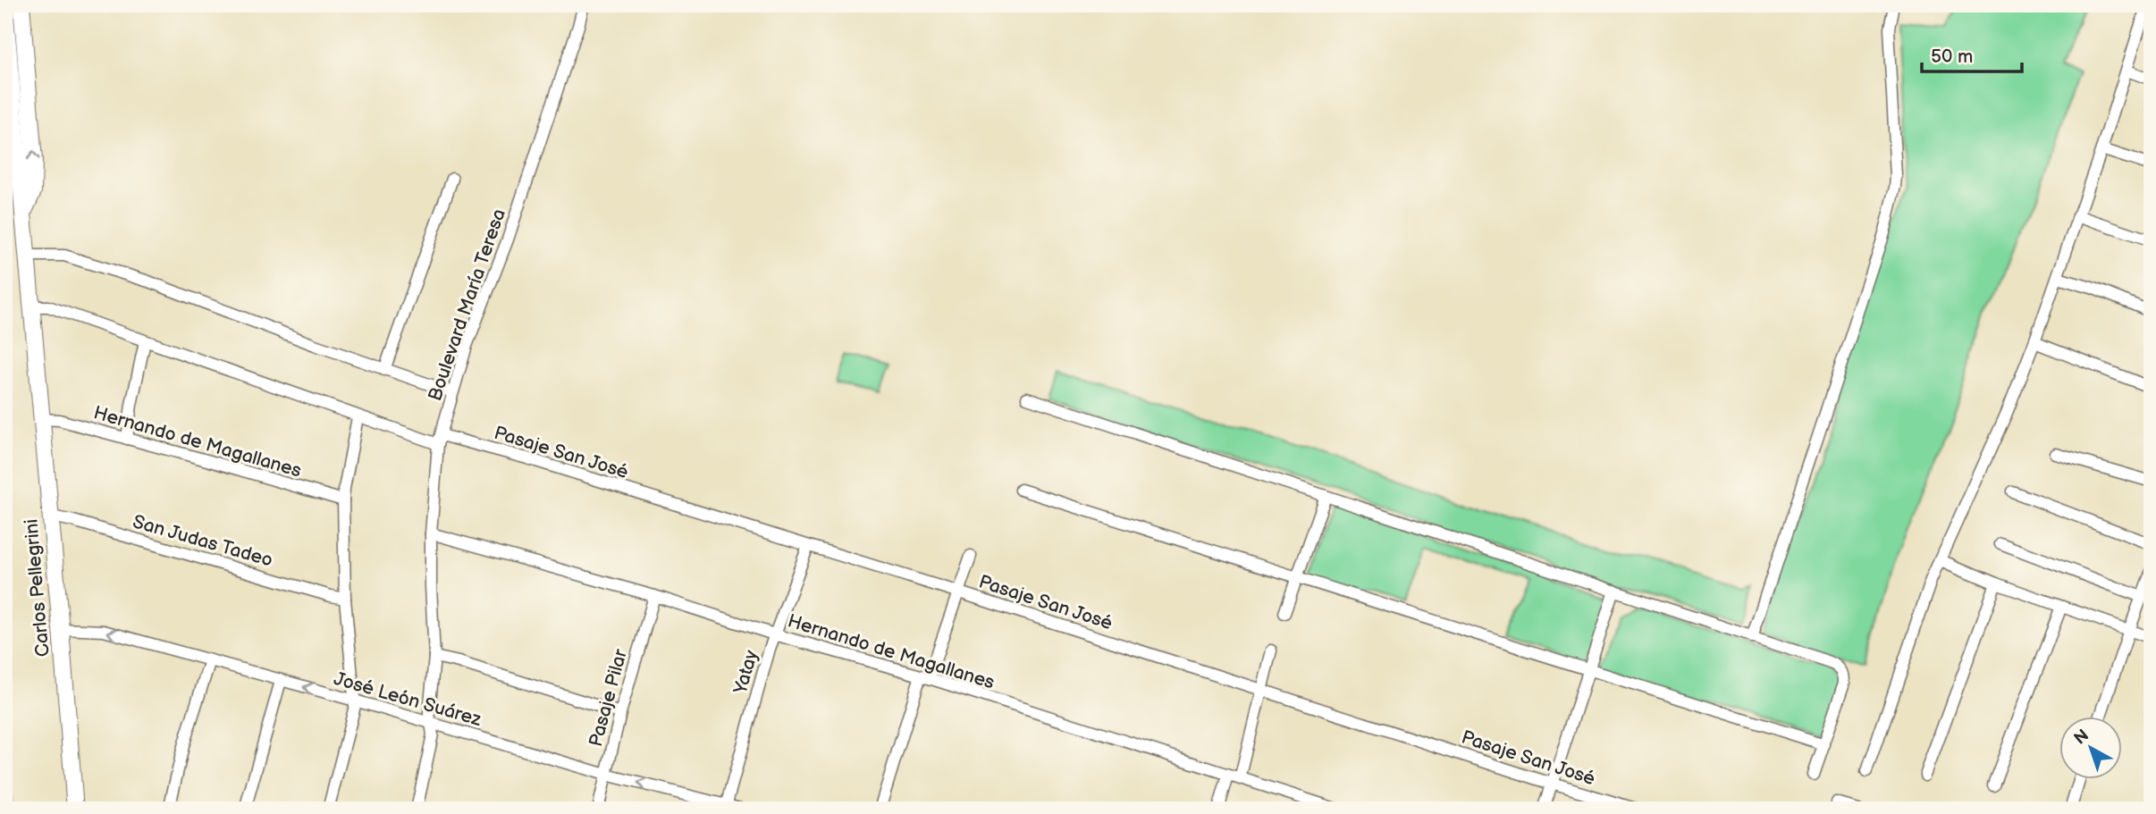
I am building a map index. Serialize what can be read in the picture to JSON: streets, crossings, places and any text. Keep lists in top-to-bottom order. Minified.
{"streets":{"main road":["Carlos Pellegrini"],"street":["Boulevard María Teresa","Hernando de Magallanes","Pasaje San José","San Judas Tadeo","Yatay","Pasaje Pilar","José León Suárez"]},"crossings":[["Boulevard María Teresa","Hernando de Magallanes"],["Boulevard María Teresa","Pasaje San José"],["Boulevard María Teresa","José León Suárez"],["Hernando de Magallanes","Carlos Pellegrini"],["Hernando de Magallanes","Yatay"],["Hernando de Magallanes","Pasaje Pilar"],["Pasaje San José","Carlos Pellegrini"],["Pasaje San José","Yatay"],["San Judas Tadeo","Carlos Pellegrini"],["Carlos Pellegrini","José León Suárez"],["Yatay","José León Suárez"],["Pasaje Pilar","José León Suárez"]],"one_way":["José León Suárez"],"scale_bar":"50 m","north":"top left"}
